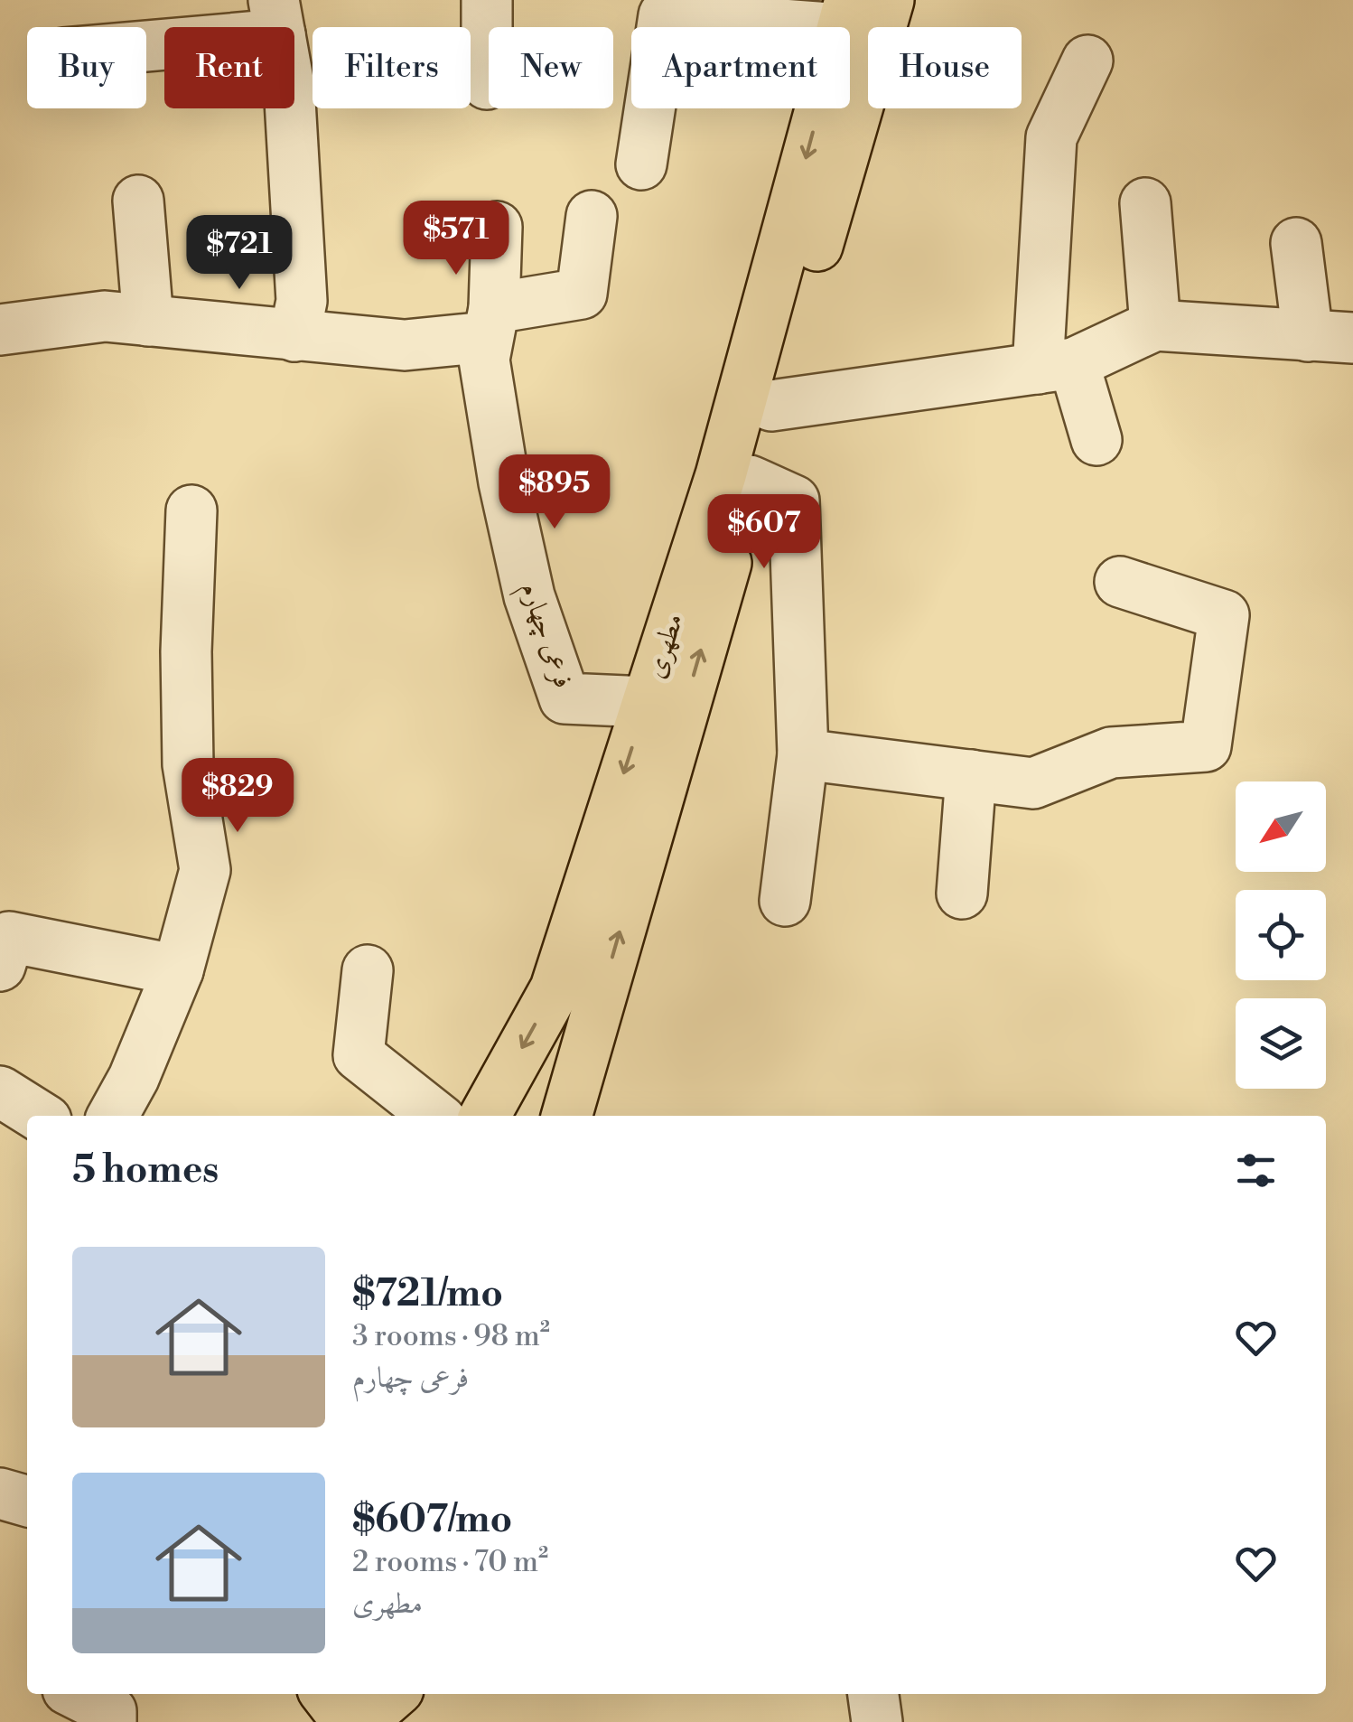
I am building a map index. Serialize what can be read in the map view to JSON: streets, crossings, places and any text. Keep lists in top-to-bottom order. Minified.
{"streets":{"main road":["مطهری"],"street":["فرعی چهارم"]},"crossings":[["فرعی چهارم","مطهری"]],"north":"bottom left","page":{"chip":["Buy","Rent","Filters","New","Apartment","House"],"price":["$571","$721","$895","$607","$829"],"heading":"5 homes","list":[{"name":"$721/mo","note":"3 rooms · 98 m² · فرعی چهارم"},{"name":"$607/mo","note":"2 rooms · 70 m² · مطهری"}]}}
